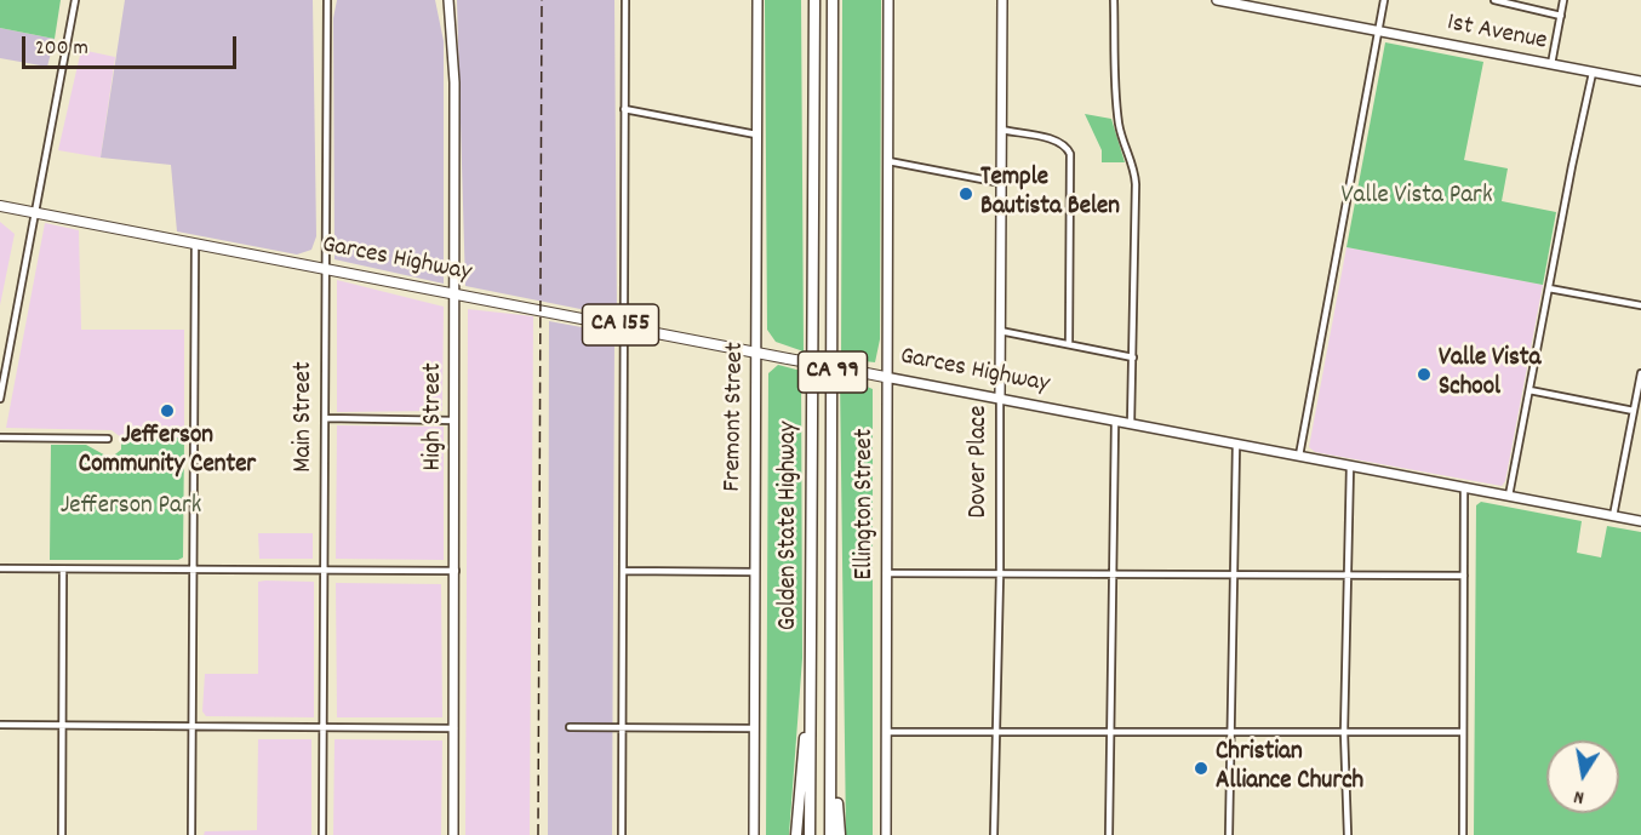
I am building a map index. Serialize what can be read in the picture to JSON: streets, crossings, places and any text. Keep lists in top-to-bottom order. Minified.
{"streets":{"highway":["CA 99","Golden State Highway"],"main road":["Garces Highway","CA 155"],"street":["1st Avenue","Main Street","High Street","Fremont Street","Dover Place","Ellington Street"]},"crossings":[["Garces Highway","Main Street"],["Garces Highway","High Street"],["Garces Highway","Fremont Street"],["Garces Highway","Dover Place"],["Garces Highway","Ellington Street"]],"parks":["Valle Vista Park","Jefferson Park"],"places":["Temple Bautista Belen","Valle Vista School","Jefferson Community Center","Christian Alliance Church"],"scale_bar":"200 m","north":"bottom"}
